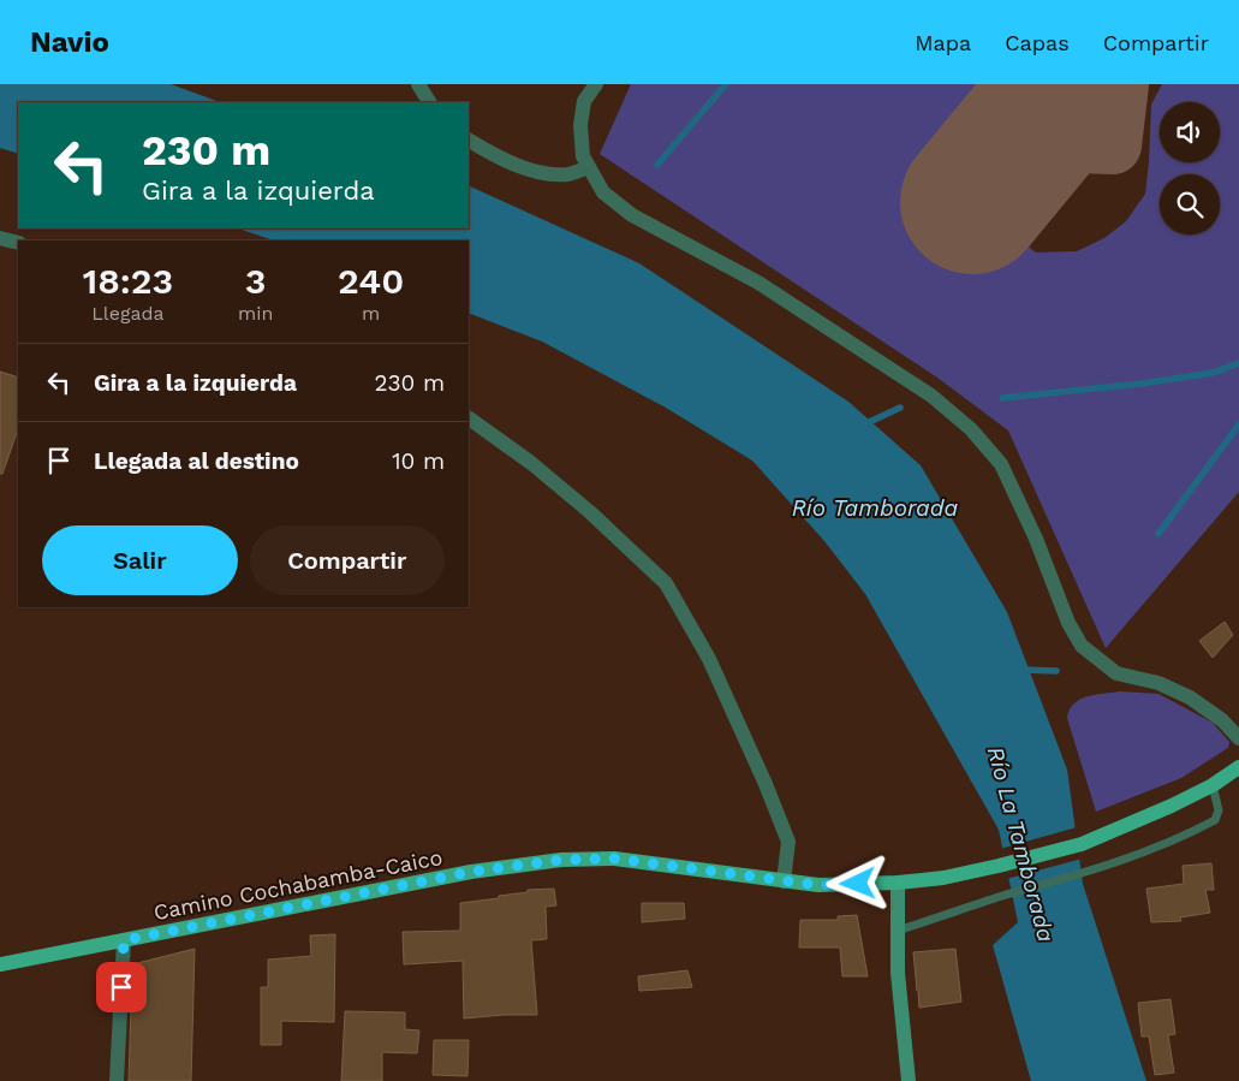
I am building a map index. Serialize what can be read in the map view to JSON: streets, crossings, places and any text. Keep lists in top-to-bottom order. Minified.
{"streets":{"main road":["Camino Cochabamba-Caico"]},"water":["Río Tamborada","Río La Tamborada"],"page":{"header":"Navio","nav":["Mapa","Capas","Compartir"],"turn":["230 m","Gira a la izquierda"],"eta":["18:23","Llegada","3","min","240","m"],"list":[{"name":"Gira a la izquierda","value":"230 m"},{"name":"Llegada al destino","value":"10 m"}],"buttons":["Salir","Compartir"]}}
